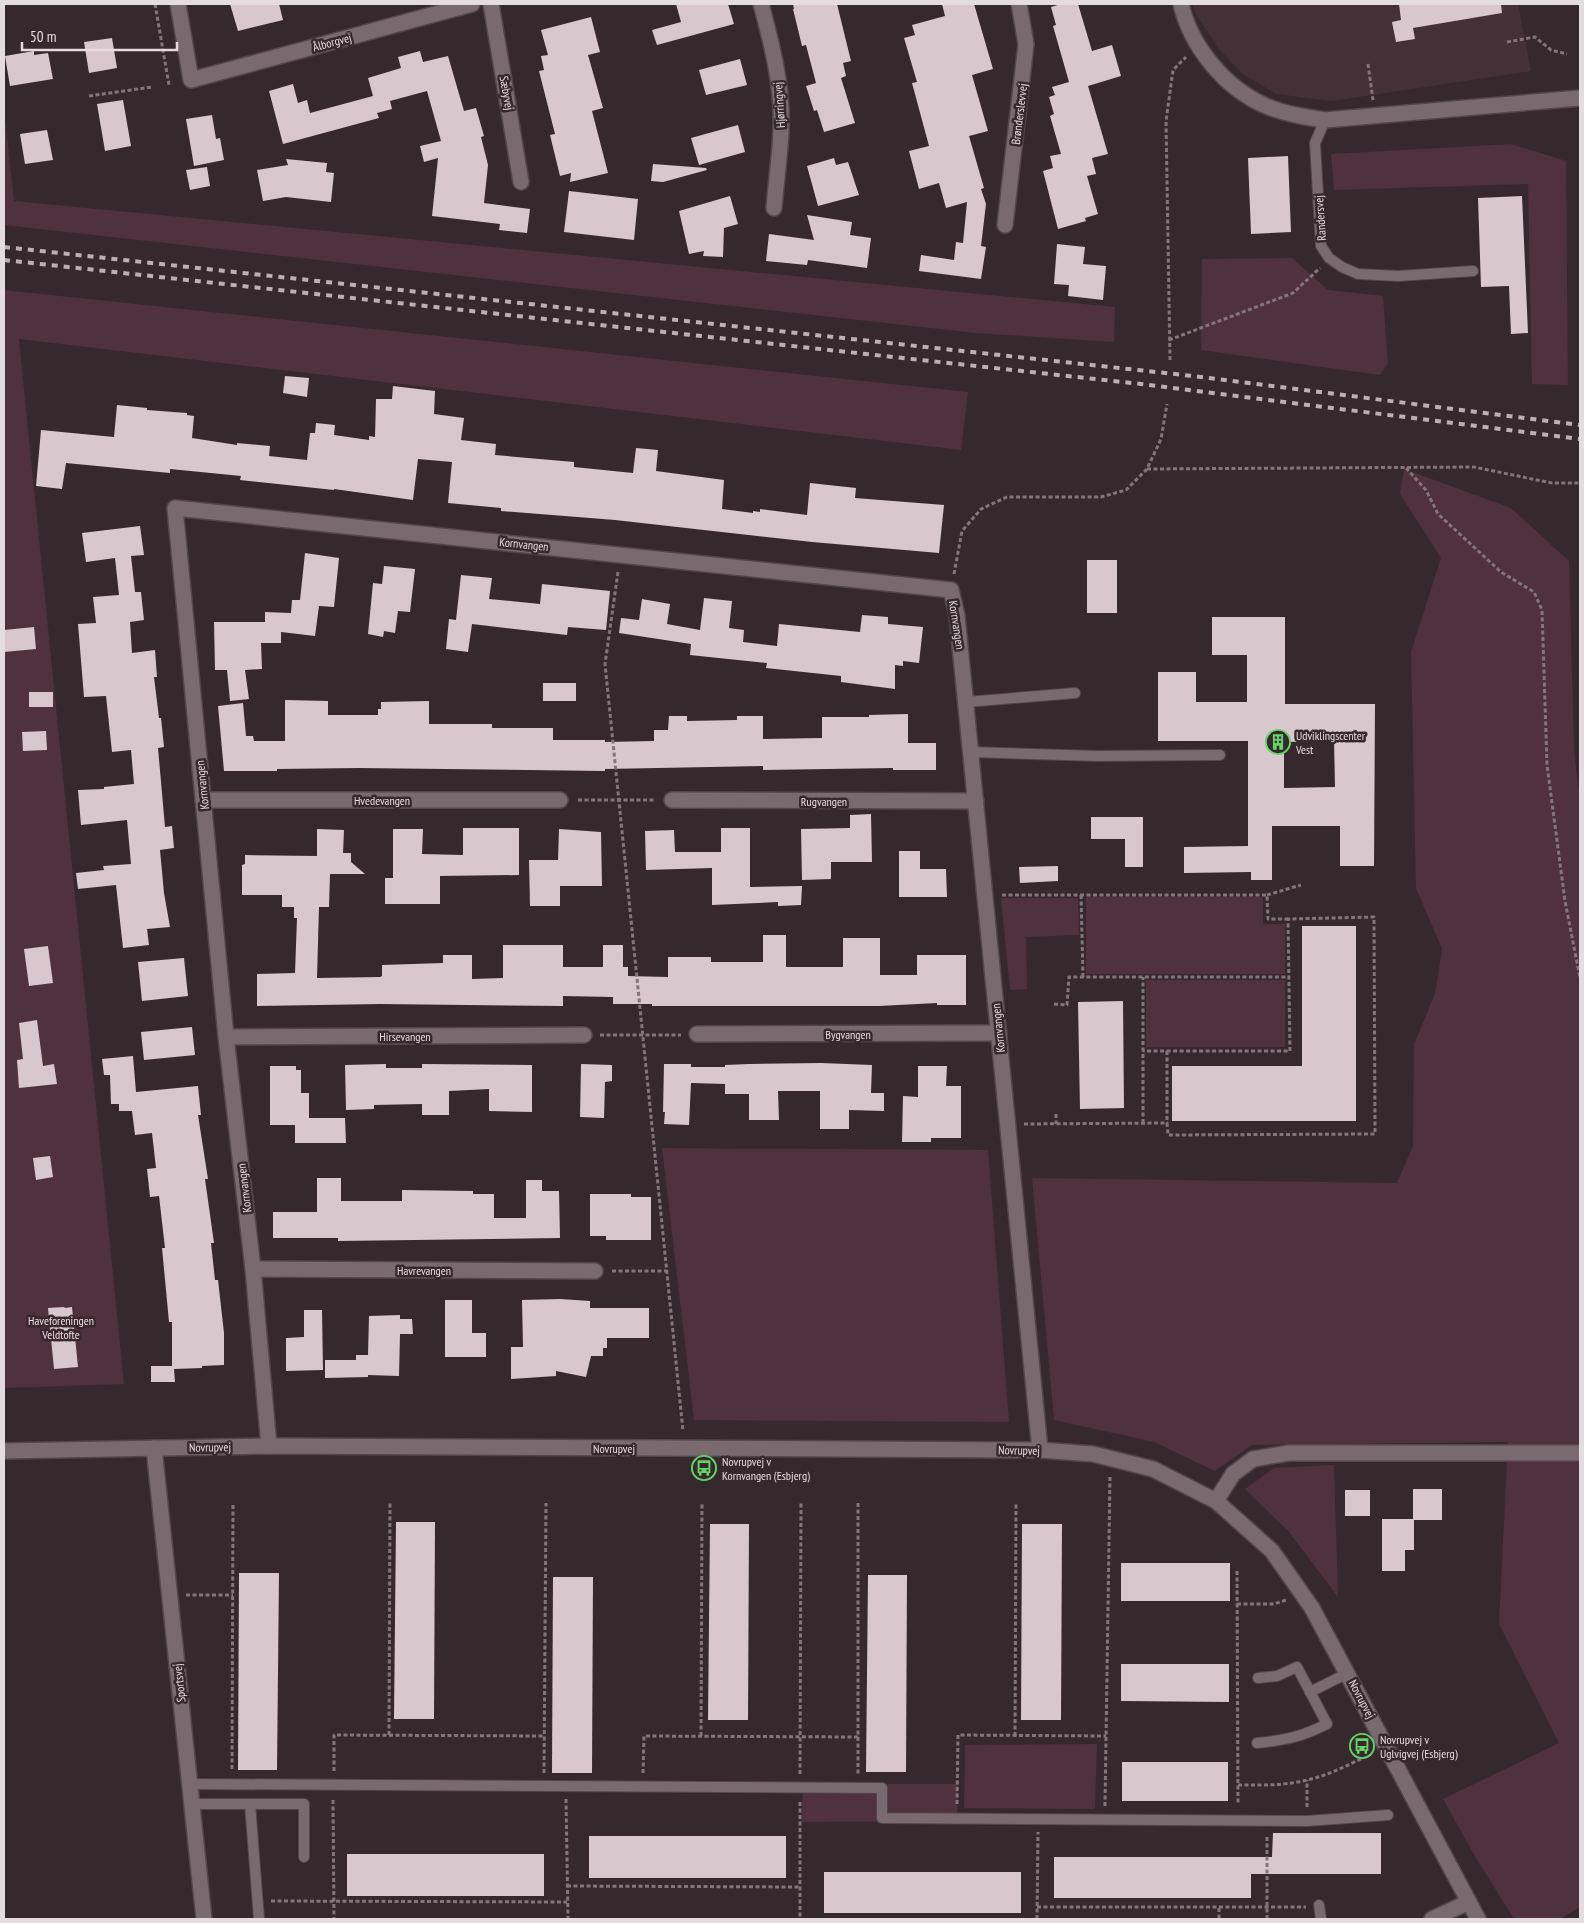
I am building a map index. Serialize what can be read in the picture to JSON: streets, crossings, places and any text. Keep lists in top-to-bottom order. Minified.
{"streets":{"street":["Ålborgvej","Sæbyvej","Hjørringvej","Brønderslevvej","Kornvangen","Hvedevangen","Rugvangen","Bygvangen","Hirsevangen","Havrevangen","Novrupvej","Sportsvej"],"lane":["Randersvej"]},"crossings":[["Kornvangen","Hvedevangen"],["Kornvangen","Rugvangen"],["Kornvangen","Bygvangen"],["Kornvangen","Hirsevangen"],["Kornvangen","Havrevangen"],["Kornvangen","Novrupvej"],["Novrupvej","Sportsvej"]],"parks":["Haveforeningen Veldtofte"],"places":{"building":["Udviklingscenter Vest"],"bus stop":["Novrupvej v Kornvangen (Esbjerg)","Novrupvej v Uglvigvej (Esbjerg)"]},"scale_bar":"50 m"}
